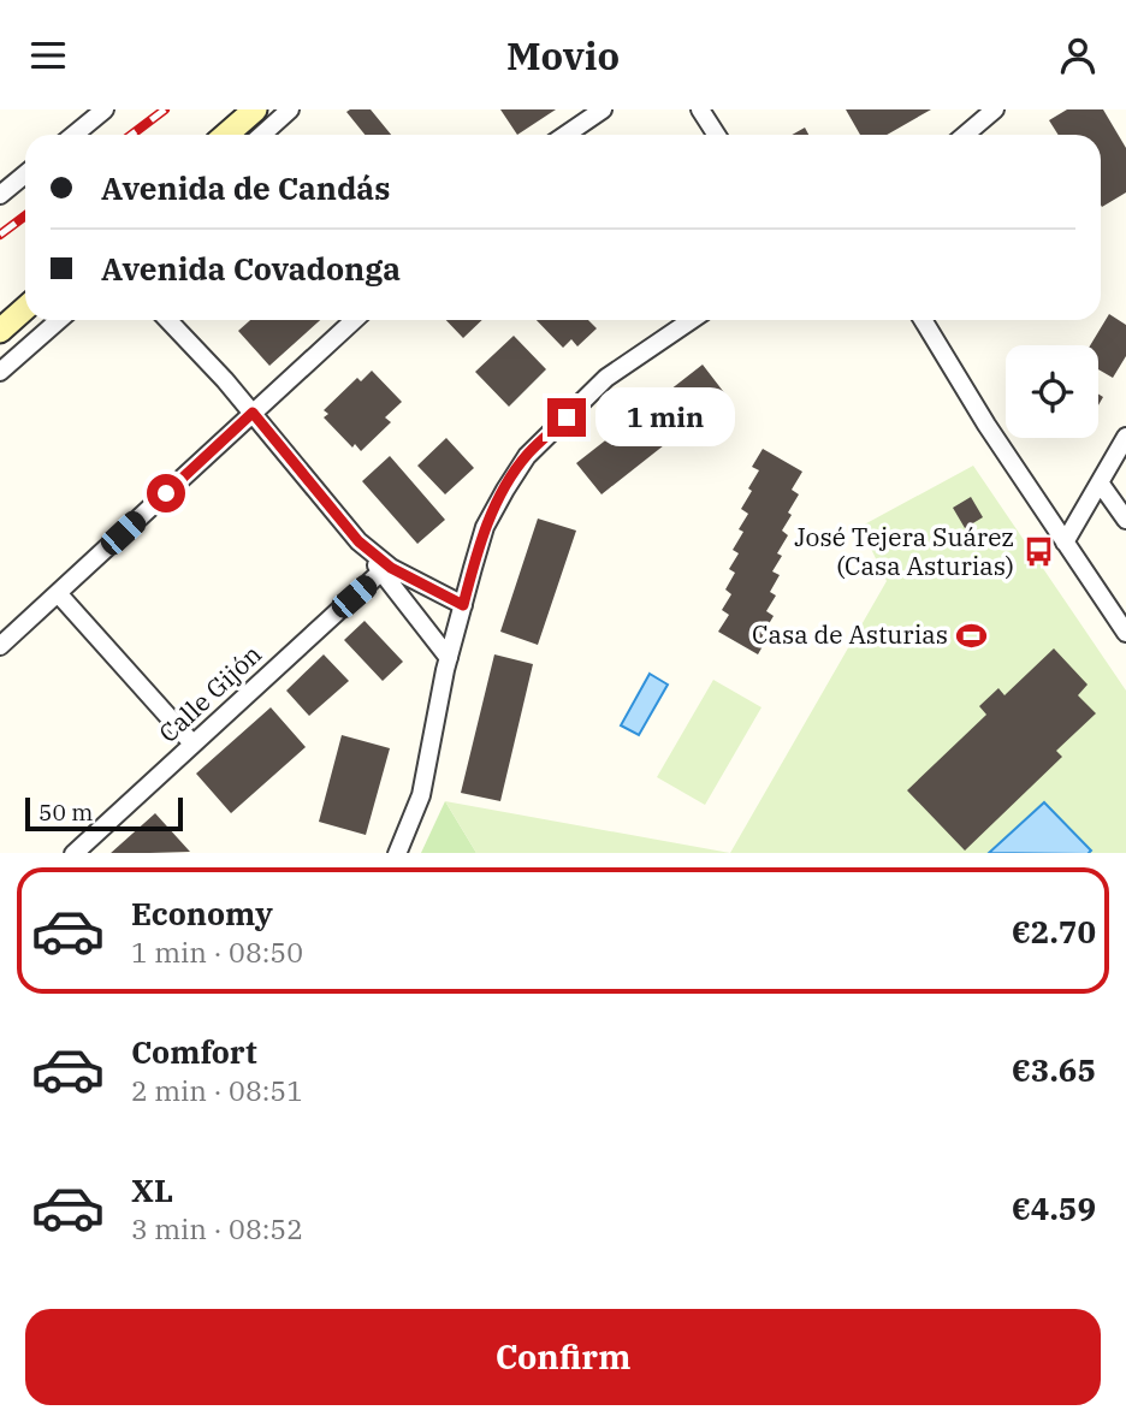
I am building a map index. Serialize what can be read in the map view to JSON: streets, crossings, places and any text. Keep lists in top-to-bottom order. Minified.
{"streets":{"street":["Calle Gijón"]},"places":{"bus stop":["José Tejera Suárez (Casa Asturias)"],"sports":["Casa de Asturias"]},"scale_bar":"50 m","page":{"header":"Movio","banner":["Avenida de Candás","Avenida Covadonga"],"bubble":"1 min","scale":"50 m","list":[{"name":"Economy","note":"1 min · 08:50","value":"€2.70"},{"name":"Comfort","note":"2 min · 08:51","value":"€3.65"},{"name":"XL","note":"3 min · 08:52","value":"€4.59"}],"buttons":"Confirm"}}
